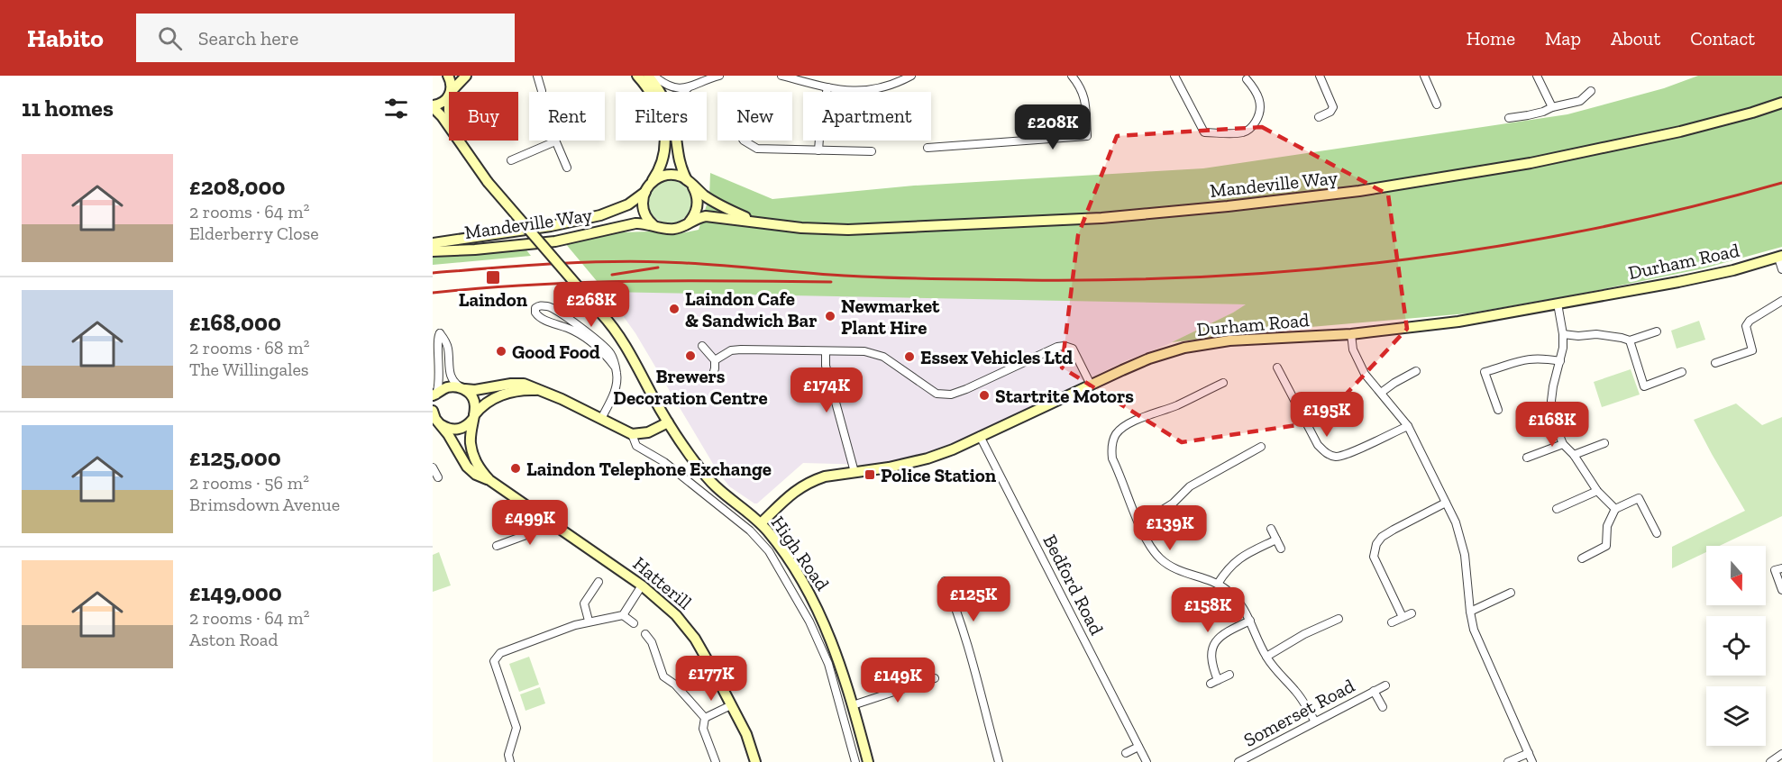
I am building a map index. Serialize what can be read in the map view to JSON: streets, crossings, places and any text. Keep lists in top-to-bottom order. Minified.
{"streets":{"street":["Mandeville Way","Durham Road","High Road","Hatterill","Bedford Road","Somerset Road"]},"crossings":[["Durham Road","High Road"],["Durham Road","Bedford Road"]],"places":{"transit":["Laindon","Police Station"],"other":["Laindon Cafe & Sandwich Bar","Newmarket Plant Hire","Good Food","Brewers Decoration Centre","Essex Vehicles Ltd","Startrite Motors","Laindon Telephone Exchange"]},"north":"bottom","page":{"header":"Habito","search":"Search here","nav":["Home","Map","About","Contact"],"heading":"11 homes","chip":["Buy","Rent","Filters","New","Apartment"],"price":["£208K","£268K","£174K","£195K","£168K","£499K","£139K","£125K","£158K","£177K","£149K"],"list":[{"name":"£208,000","note":"2 rooms · 64 m² · Elderberry Close"},{"name":"£168,000","note":"2 rooms · 68 m² · The Willingales"},{"name":"£125,000","note":"2 rooms · 56 m² · Brimsdown Avenue"},{"name":"£149,000","note":"2 rooms · 64 m² · Aston Road"}]}}
